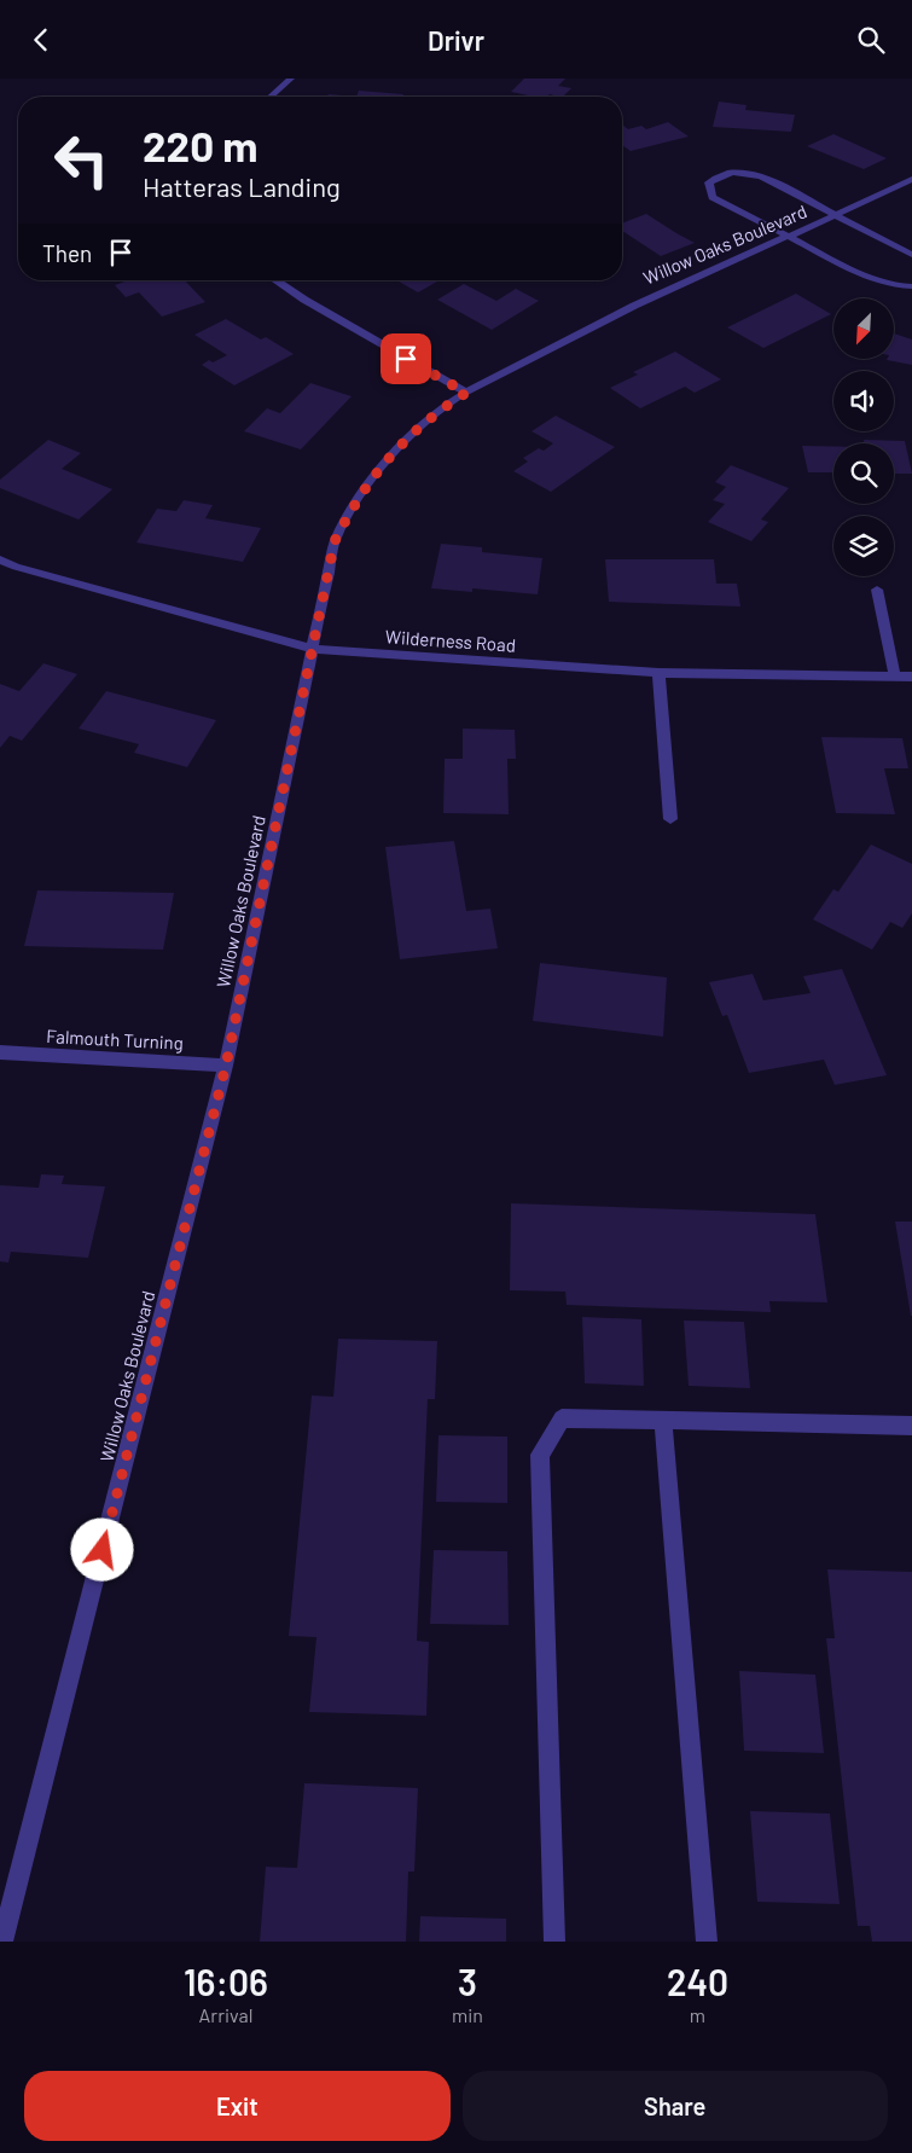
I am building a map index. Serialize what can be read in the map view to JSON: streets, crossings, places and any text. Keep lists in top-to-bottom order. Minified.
{"streets":{"street":["Willow Oaks Boulevard","Wilderness Road","Falmouth Turning"]},"crossings":[["Willow Oaks Boulevard","Wilderness Road"],["Willow Oaks Boulevard","Falmouth Turning"]],"north":"bottom left","page":{"header":"Drivr","turn":["220 m","Hatteras Landing"],"then":"Then","eta":["16:06","Arrival","3","min","240","m"],"buttons":["Exit","Share"]}}
